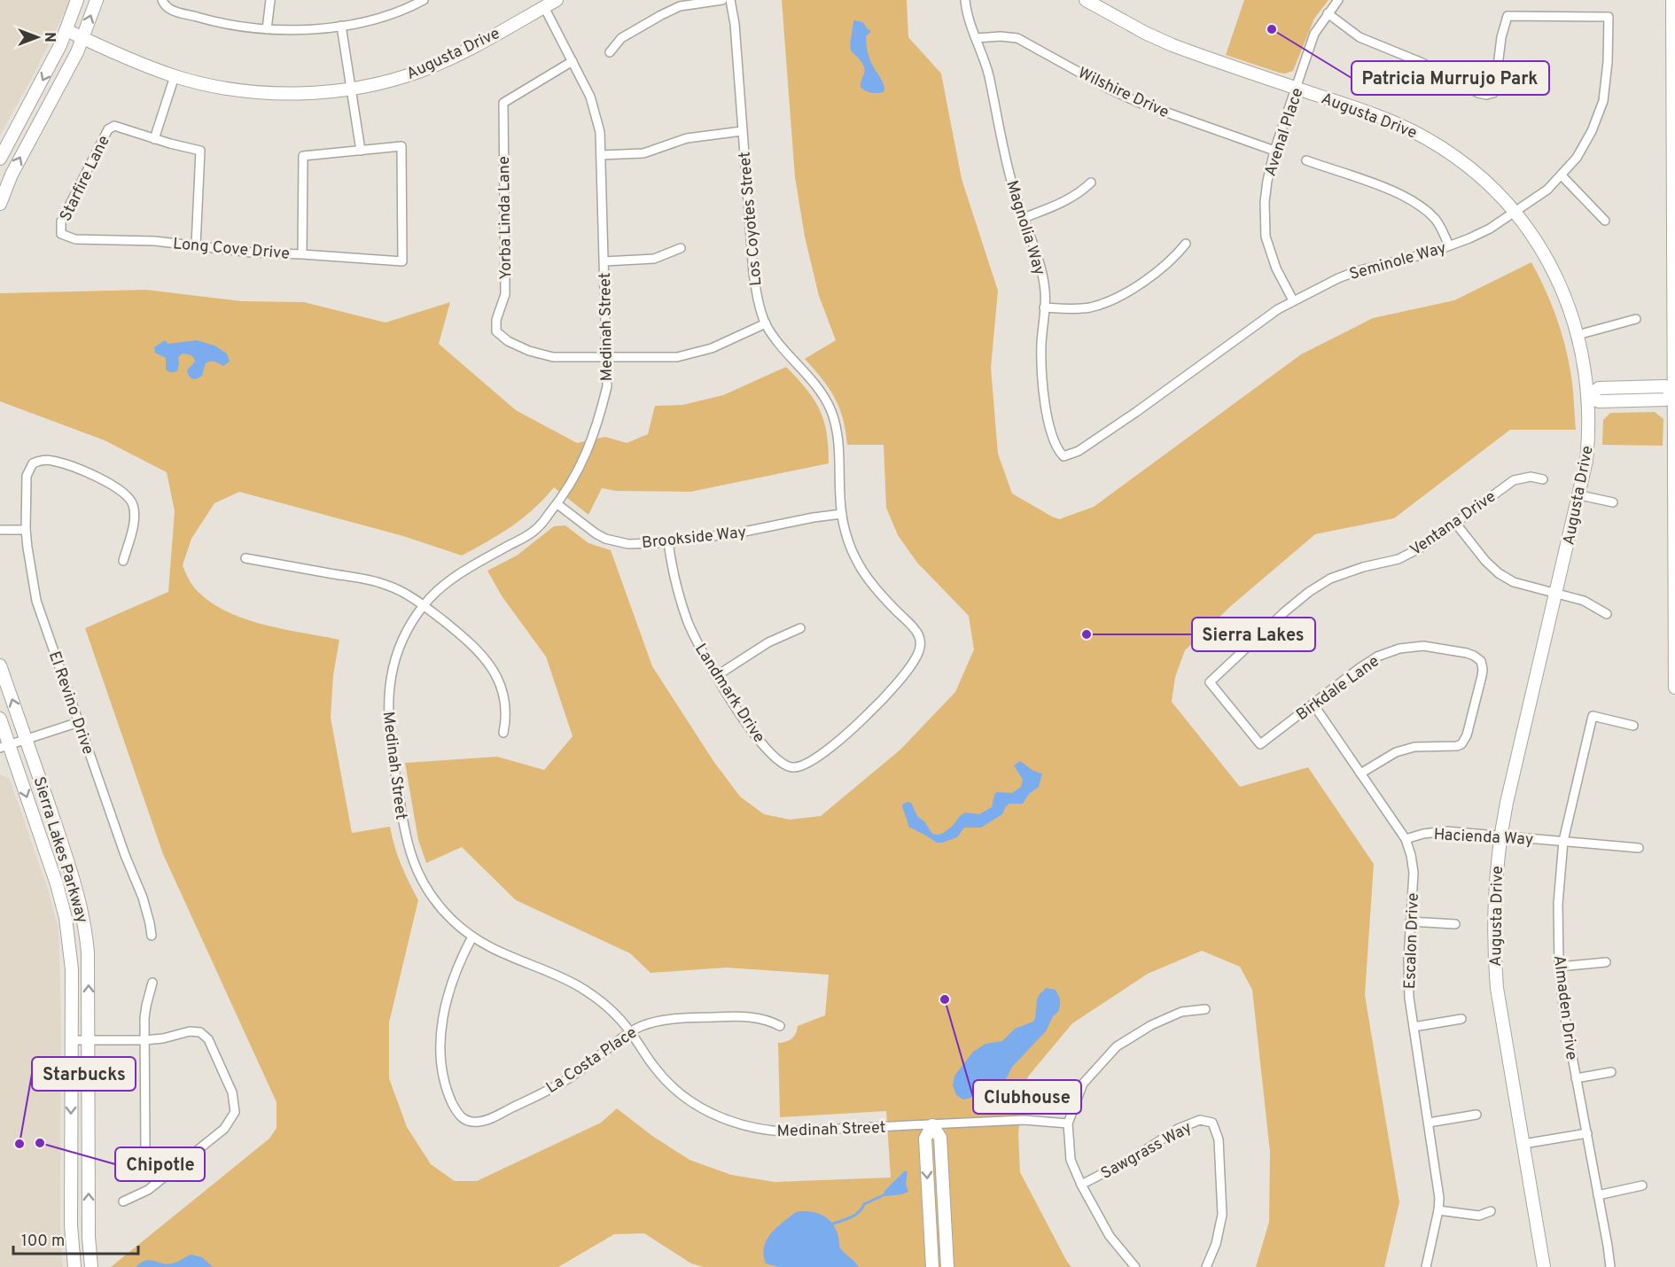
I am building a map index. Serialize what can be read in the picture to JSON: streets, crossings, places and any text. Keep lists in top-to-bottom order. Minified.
{"streets":{"street":["Augusta Drive","Wilshire Drive","Avenal Place","Starfire Lane","Yorba Linda Lane","Los Coyotes Street","Magnolia Way","Long Cove Drive","Seminole Way","Medinah Street","Ventana Drive","Brookside Way","Birkdale Lane","Landmark Drive","El Revino Drive","Hacienda Way","Sierra Lakes Parkway","Escalon Drive","Almaden Drive","La Costa Place","Sawgrass Way"]},"crossings":[["Augusta Drive","Avenal Place"],["Augusta Drive","Seminole Way"],["Augusta Drive","Medinah Street"],["Augusta Drive","Hacienda Way"],["Wilshire Drive","Avenal Place"],["Wilshire Drive","Magnolia Way"],["Avenal Place","Seminole Way"],["Starfire Lane","Long Cove Drive"],["Yorba Linda Lane","Medinah Street"],["Los Coyotes Street","Brookside Way"],["Los Coyotes Street","Landmark Drive"],["Magnolia Way","Seminole Way"],["Medinah Street","Brookside Way"],["Medinah Street","La Costa Place"],["Ventana Drive","Birkdale Lane"],["Brookside Way","Landmark Drive"],["Birkdale Lane","Escalon Drive"],["Hacienda Way","Escalon Drive"],["Hacienda Way","Almaden Drive"]],"places":["Patricia Murrujo Park","Sierra Lakes","Clubhouse","Chipotle","Starbucks"],"scale_bar":"100 m","north":"right"}
